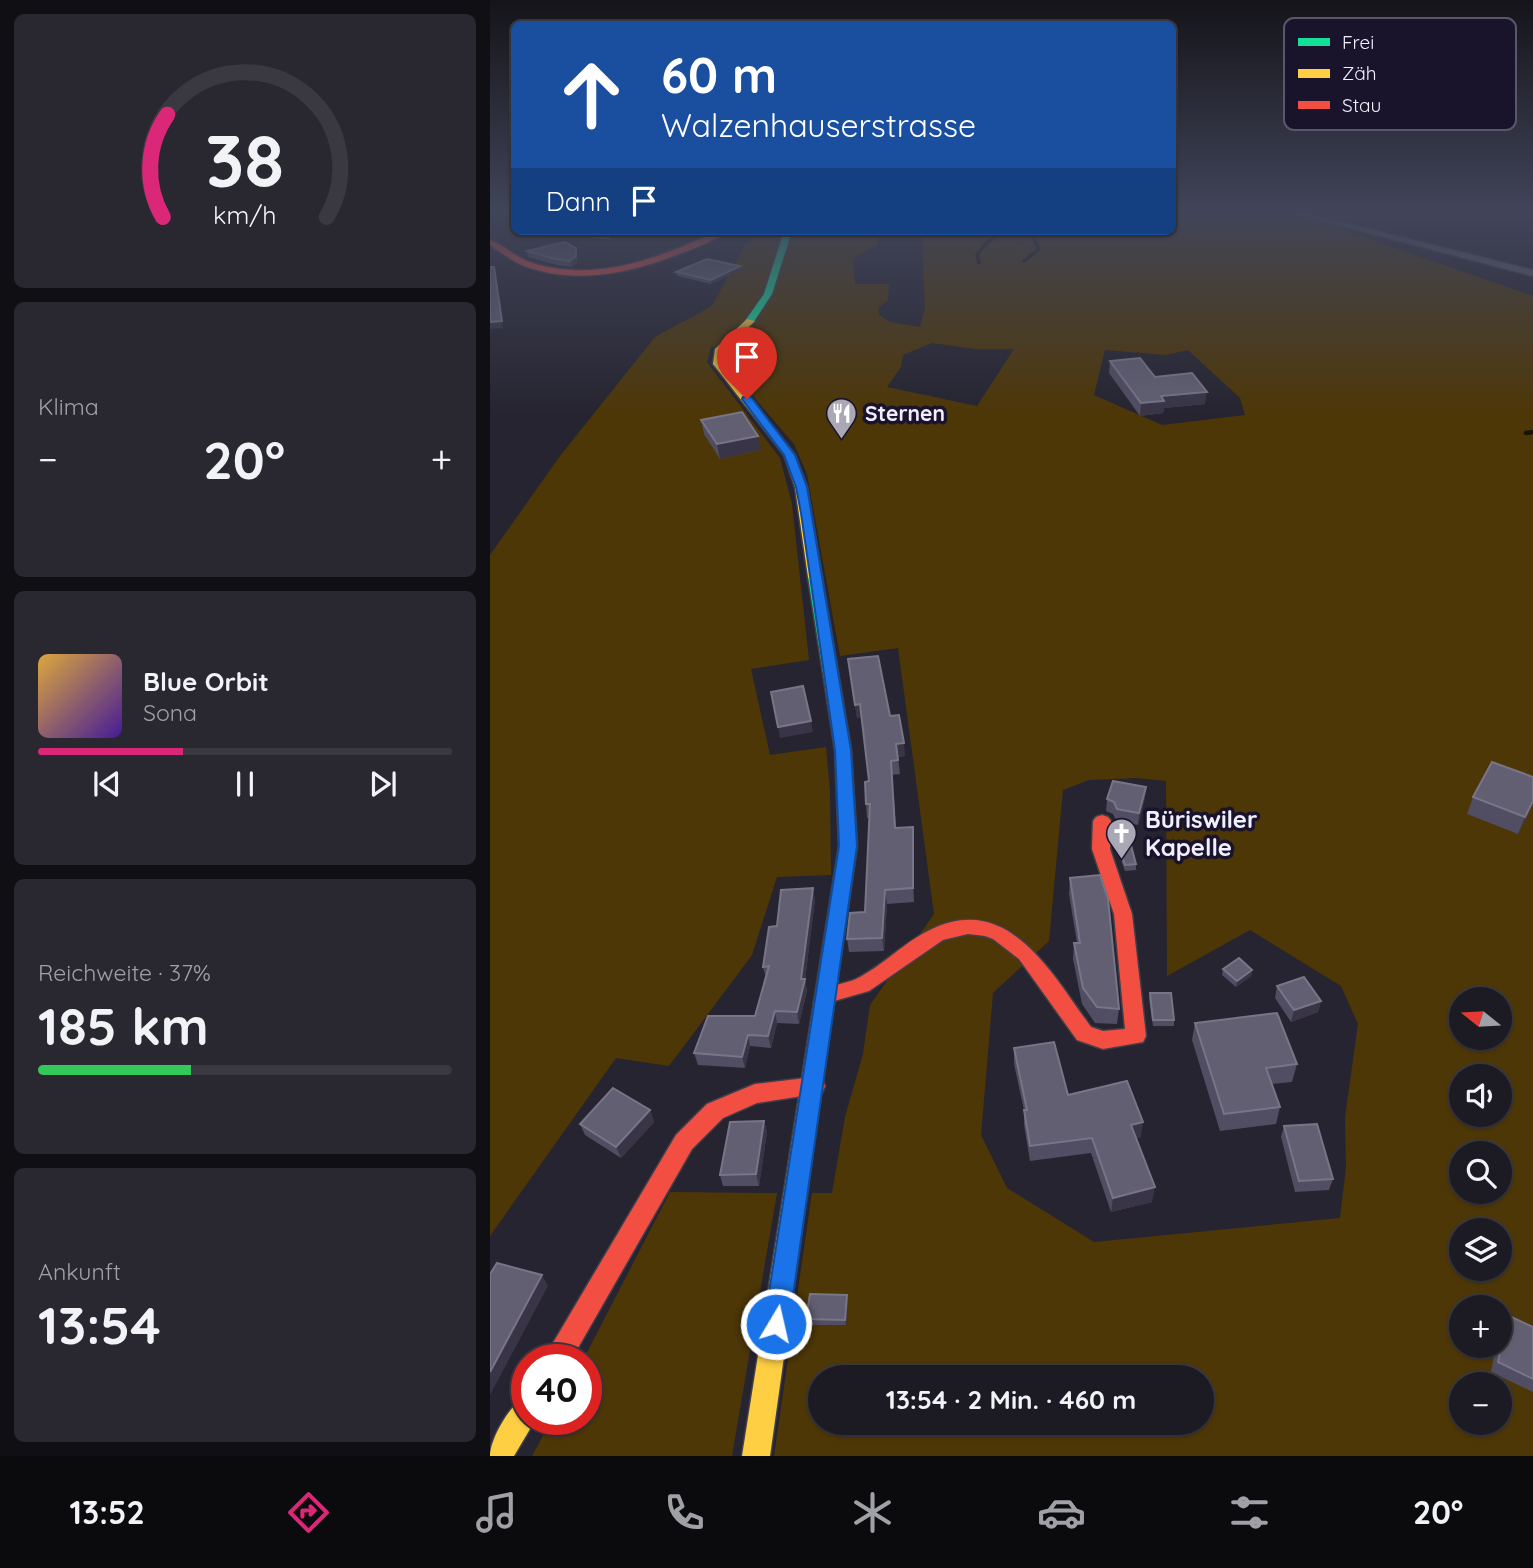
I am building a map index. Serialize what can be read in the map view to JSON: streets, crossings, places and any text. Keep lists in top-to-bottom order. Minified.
{"places":{"restaurant":["Sternen"],"church":["Büriswiler Kapelle"]},"legend":["Frei","Zäh","Stau"],"north":"left","page":{"turn":["60 m","Walzenhauserstrasse"],"then":"Dann","tile":["Klima",["Reichweite · 37%","185 km"],["Ankunft","13:54"]],"heat":["−","20°","+"],"song":["Blue Orbit","Sona"],"map_buttons":["+","−"],"limit":"40","trip":"13:54 · 2 Min. · 460 m","tabs":["13:52","20°"],"gauge":["38","km/h"]}}
